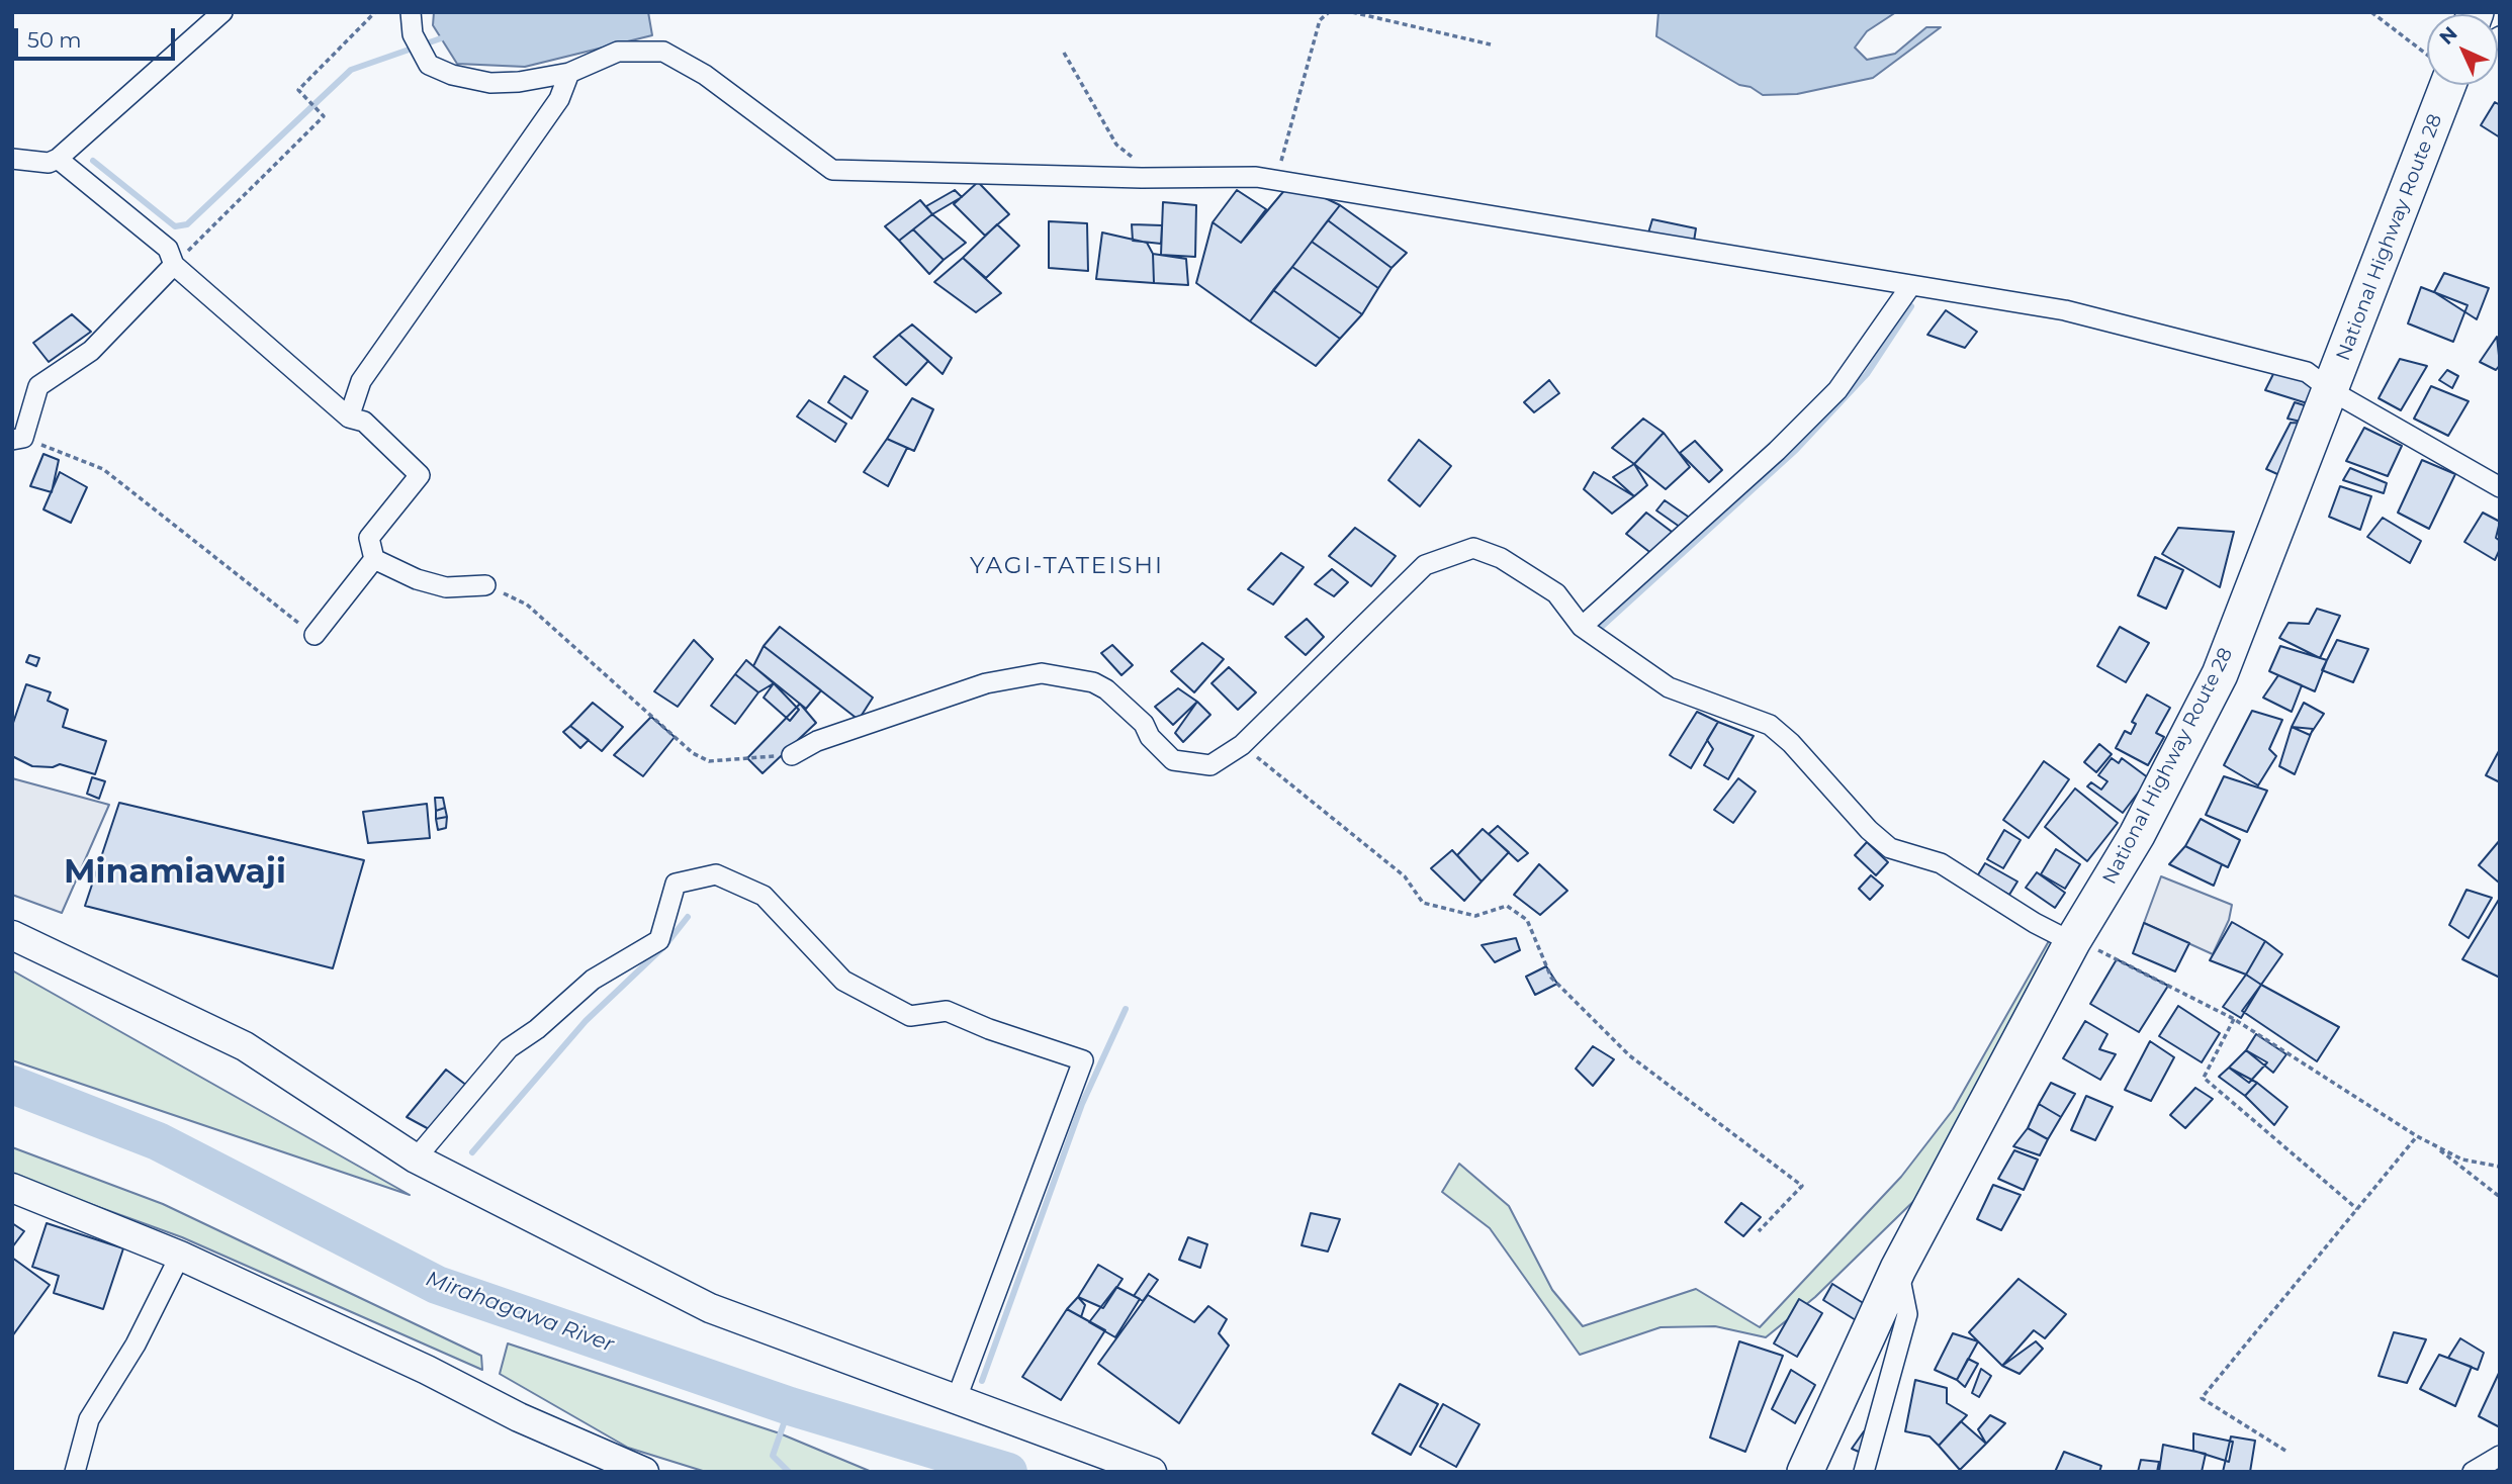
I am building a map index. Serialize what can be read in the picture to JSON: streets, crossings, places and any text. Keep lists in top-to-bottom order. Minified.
{"streets":{"highway":["National Highway Route 28"]},"districts":["YAGI-TATEISHI","Minamiawaji"],"water":["Mirahagawa River"],"scale_bar":"50 m","north":"top left"}
